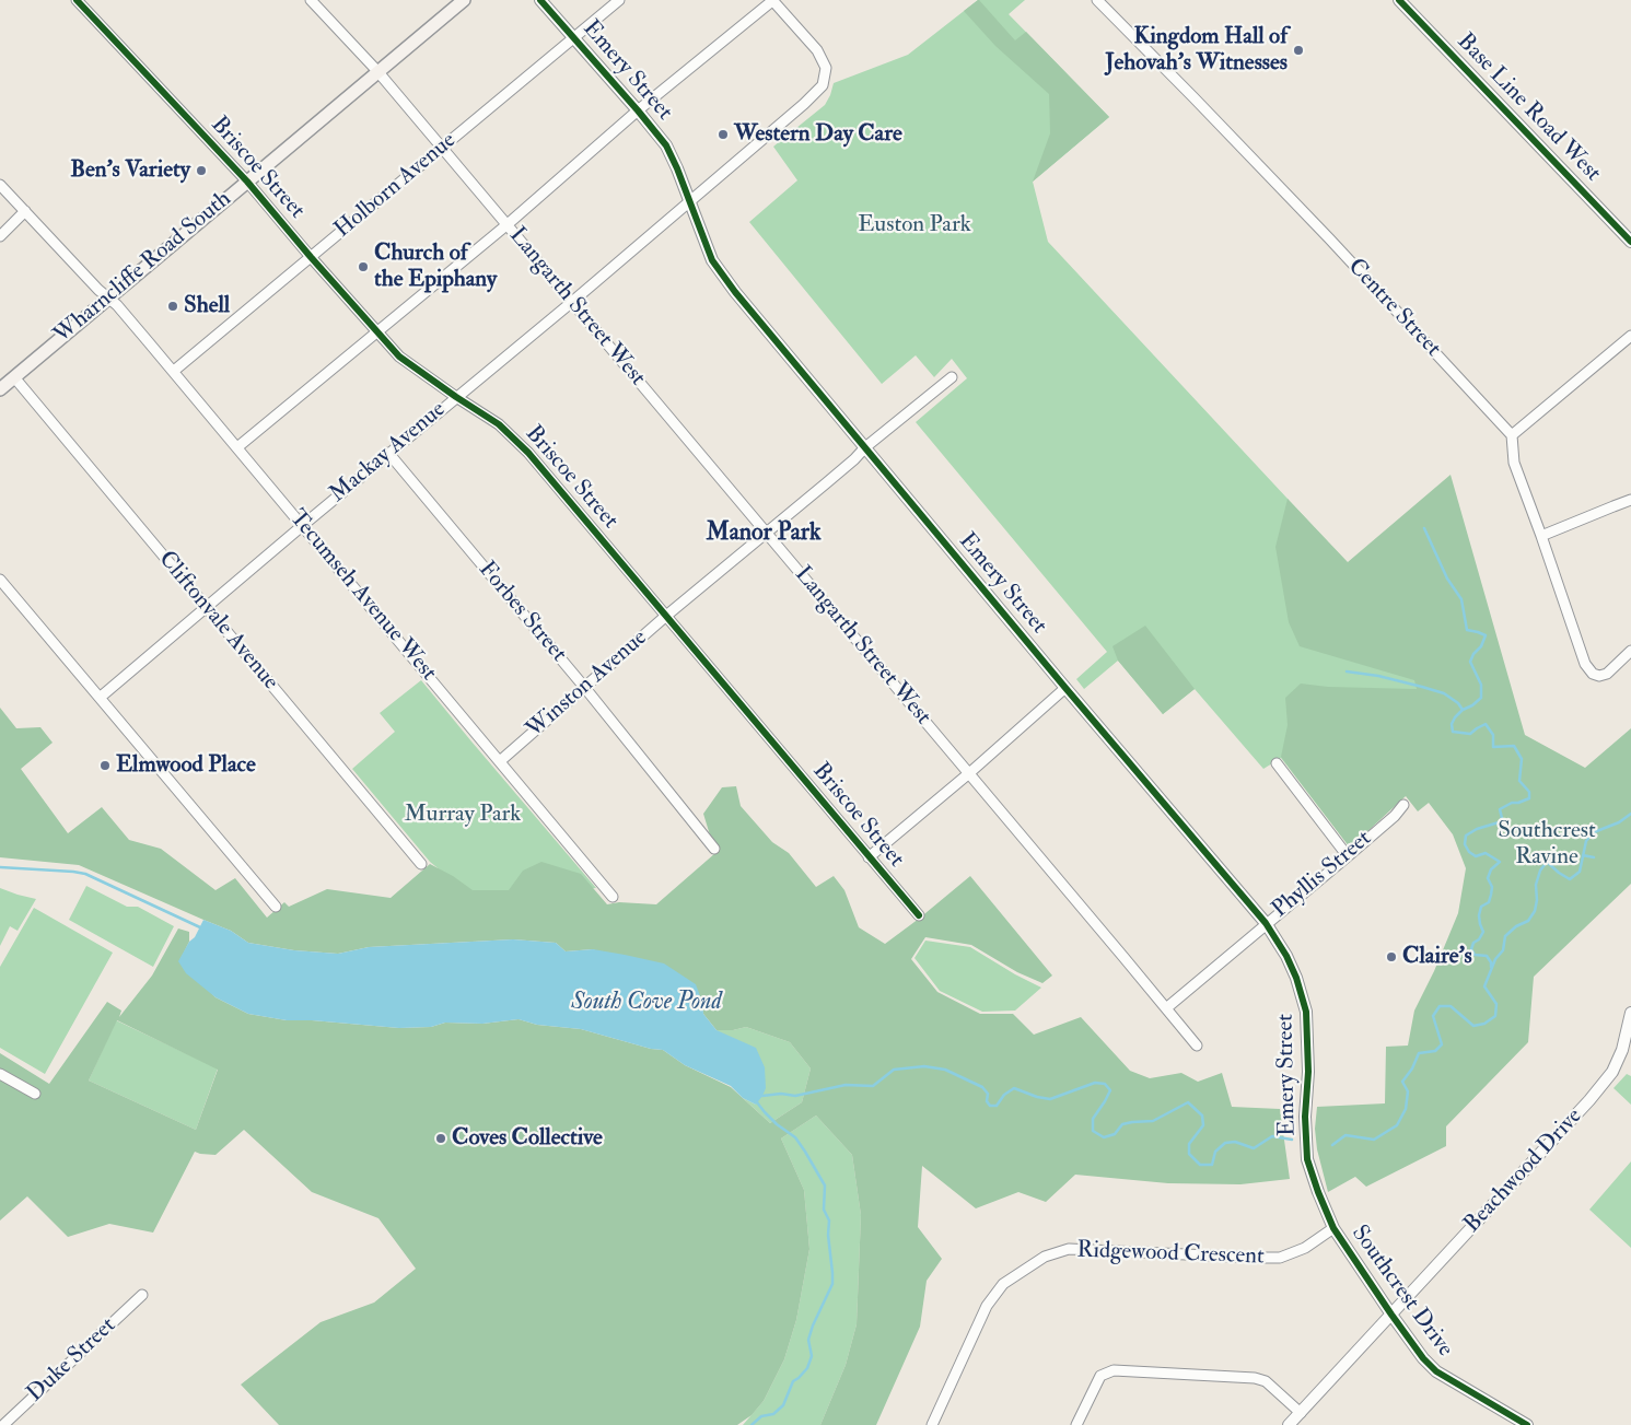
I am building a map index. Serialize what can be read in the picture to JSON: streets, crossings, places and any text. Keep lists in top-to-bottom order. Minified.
{"streets":{"main road":["Wharncliffe Road South"],"street":["Emery Street","Base Line Road West","Briscoe Street","Holborn Avenue","Langarth Street West","Centre Street","Mackay Avenue","Tecumseh Avenue West","Forbes Street","Cliftonvale Avenue","Winston Avenue","Phyllis Street","Beachwood Drive","Ridgewood Crescent","Southcrest Drive","Duke Street"]},"crossings":[["Emery Street","Holborn Avenue"],["Emery Street","Mackay Avenue"],["Emery Street","Winston Avenue"],["Emery Street","Phyllis Street"],["Emery Street","Ridgewood Crescent"],["Emery Street","Southcrest Drive"],["Briscoe Street","Holborn Avenue"],["Briscoe Street","Wharncliffe Road South"],["Briscoe Street","Mackay Avenue"],["Briscoe Street","Winston Avenue"],["Holborn Avenue","Langarth Street West"],["Holborn Avenue","Tecumseh Avenue West"],["Wharncliffe Road South","Langarth Street West"],["Wharncliffe Road South","Tecumseh Avenue West"],["Wharncliffe Road South","Cliftonvale Avenue"],["Langarth Street West","Mackay Avenue"],["Langarth Street West","Winston Avenue"],["Langarth Street West","Phyllis Street"],["Mackay Avenue","Tecumseh Avenue West"],["Mackay Avenue","Forbes Street"],["Mackay Avenue","Cliftonvale Avenue"],["Tecumseh Avenue West","Winston Avenue"],["Forbes Street","Winston Avenue"],["Beachwood Drive","Southcrest Drive"],["Ridgewood Crescent","Southcrest Drive"]],"districts":["Manor Park"],"water":["South Cove Pond"],"parks":["Euston Park","Murray Park","Southcrest Ravine"],"places":["Kingdom Hall of Jehovah's Witnesses","Western Day Care","Ben's Variety","Church of the Epiphany","Shell","Elmwood Place","Claire's","Coves Collective"]}
